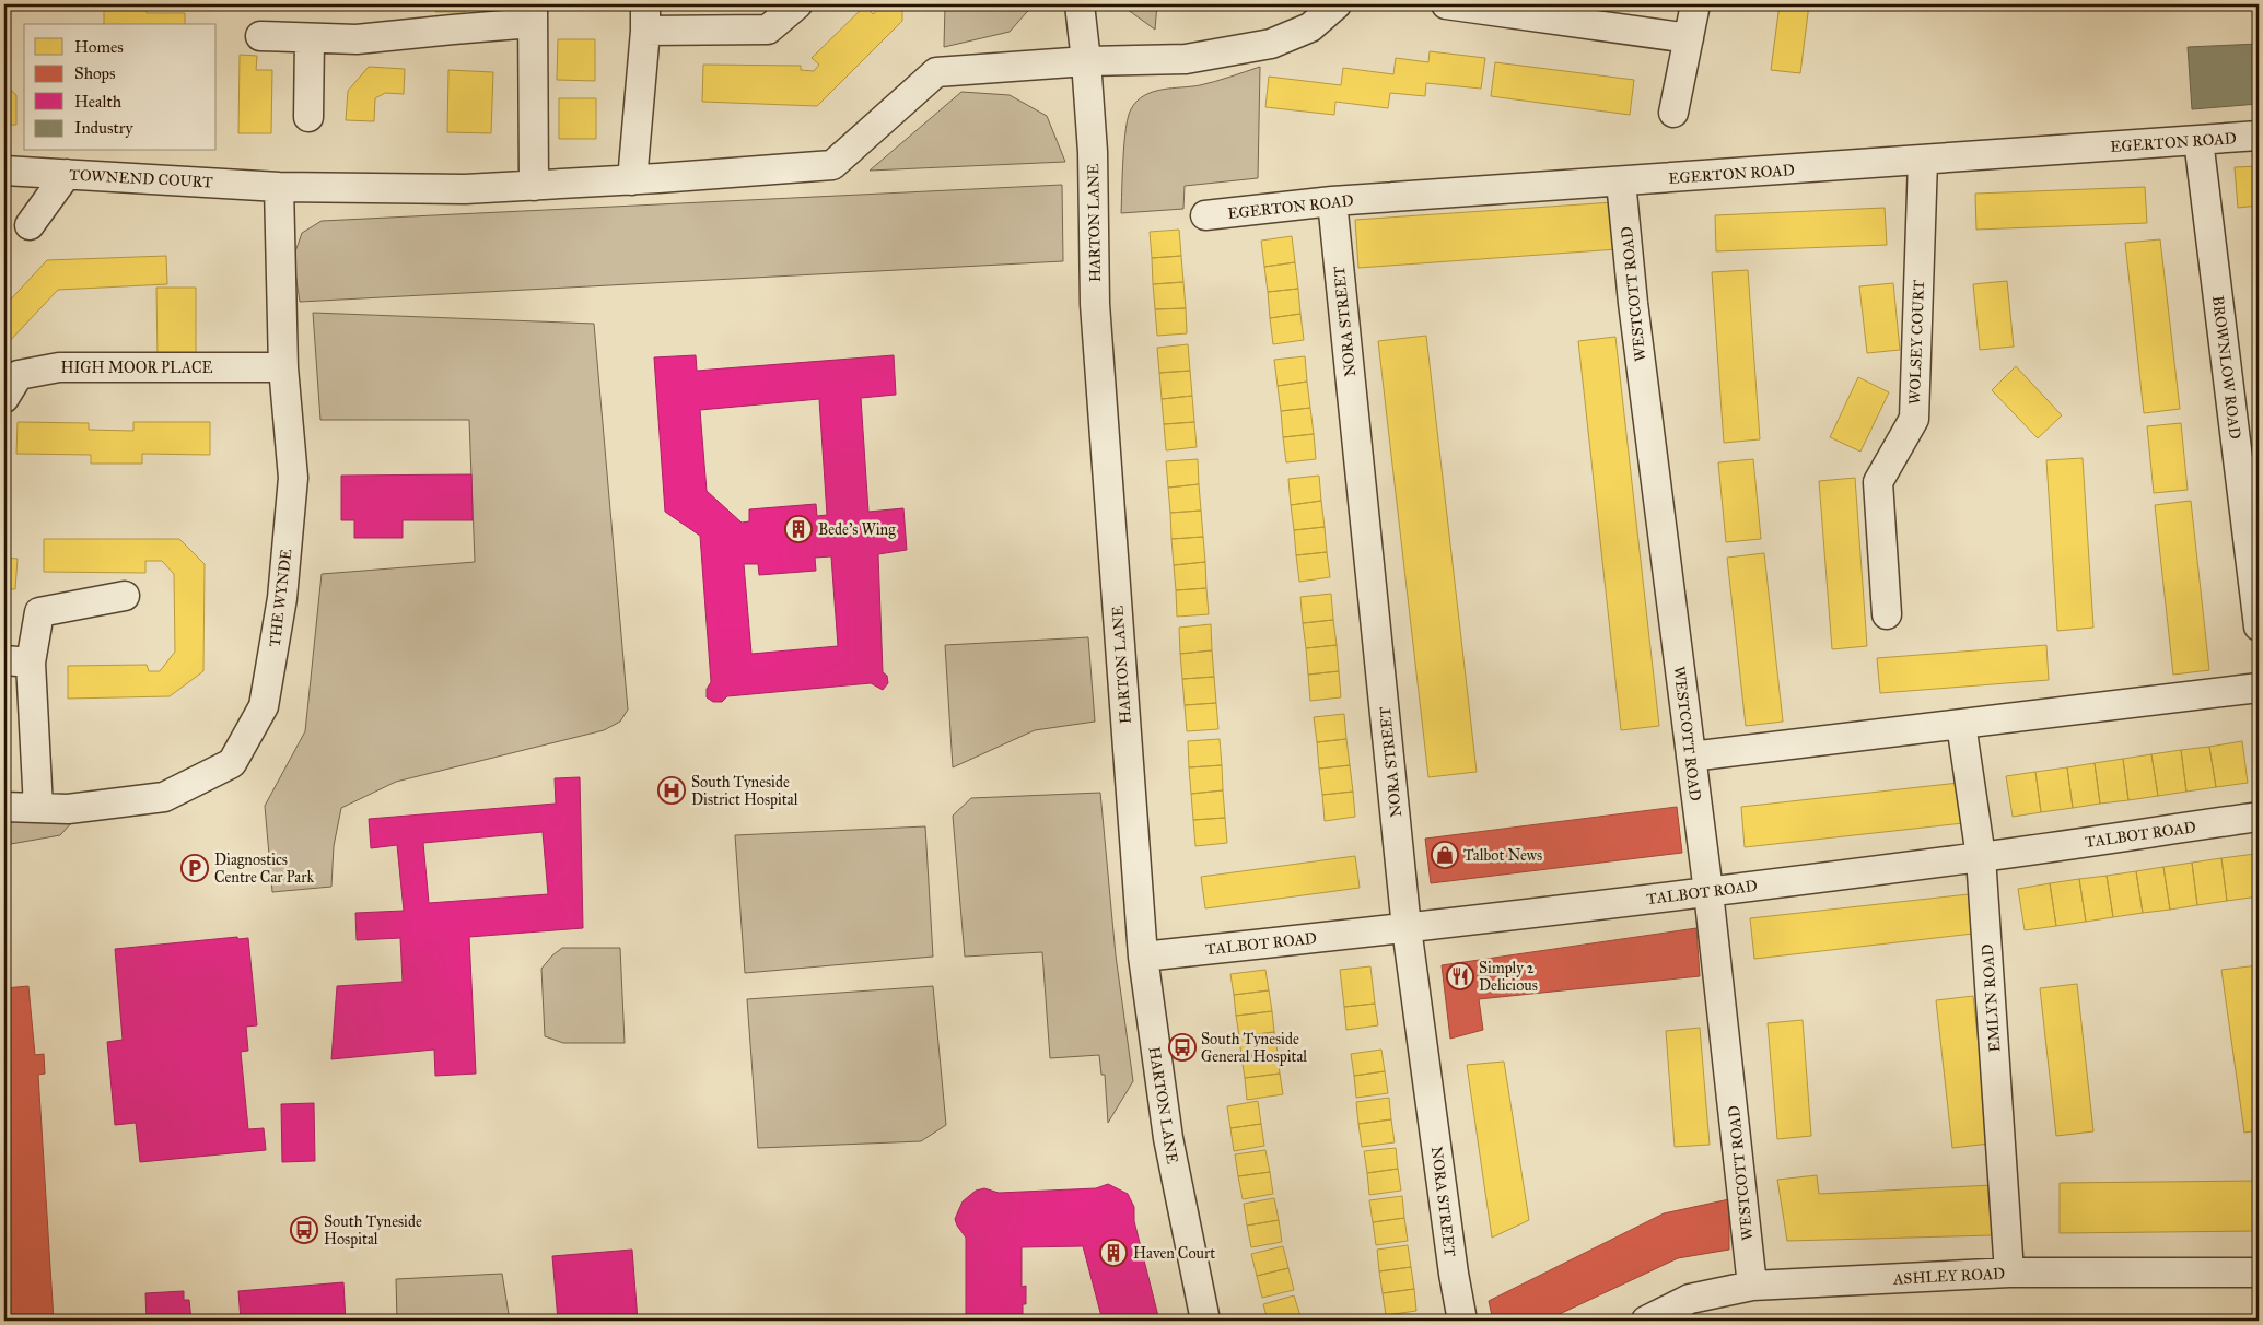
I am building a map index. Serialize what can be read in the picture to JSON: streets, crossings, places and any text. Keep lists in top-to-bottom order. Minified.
{"streets":{"street":["EGERTON ROAD","TOWNEND COURT","HARTON LANE","WESTCOTT ROAD","NORA STREET","WOLSEY COURT","HIGH MOOR PLACE","BROWNLOW ROAD","THE WYNDE","TALBOT ROAD","EMLYN ROAD","ASHLEY ROAD"]},"crossings":[["EGERTON ROAD","WESTCOTT ROAD"],["EGERTON ROAD","NORA STREET"],["EGERTON ROAD","WOLSEY COURT"],["EGERTON ROAD","BROWNLOW ROAD"],["TOWNEND COURT","HARTON LANE"],["TOWNEND COURT","THE WYNDE"],["HARTON LANE","TALBOT ROAD"],["WESTCOTT ROAD","TALBOT ROAD"],["WESTCOTT ROAD","ASHLEY ROAD"],["NORA STREET","TALBOT ROAD"],["HIGH MOOR PLACE","THE WYNDE"],["TALBOT ROAD","EMLYN ROAD"],["EMLYN ROAD","ASHLEY ROAD"]],"places":{"building":["Bede's Wing","Haven Court"],"hospital":["South Tyneside District Hospital"],"shop":["Talbot News"],"parking":["Diagnostics Centre Car Park"],"restaurant":["Simply 2 Delicious"],"bus stop":["South Tyneside General Hospital","South Tyneside Hospital"]},"legend":["Homes","Shops","Health","Industry"]}
